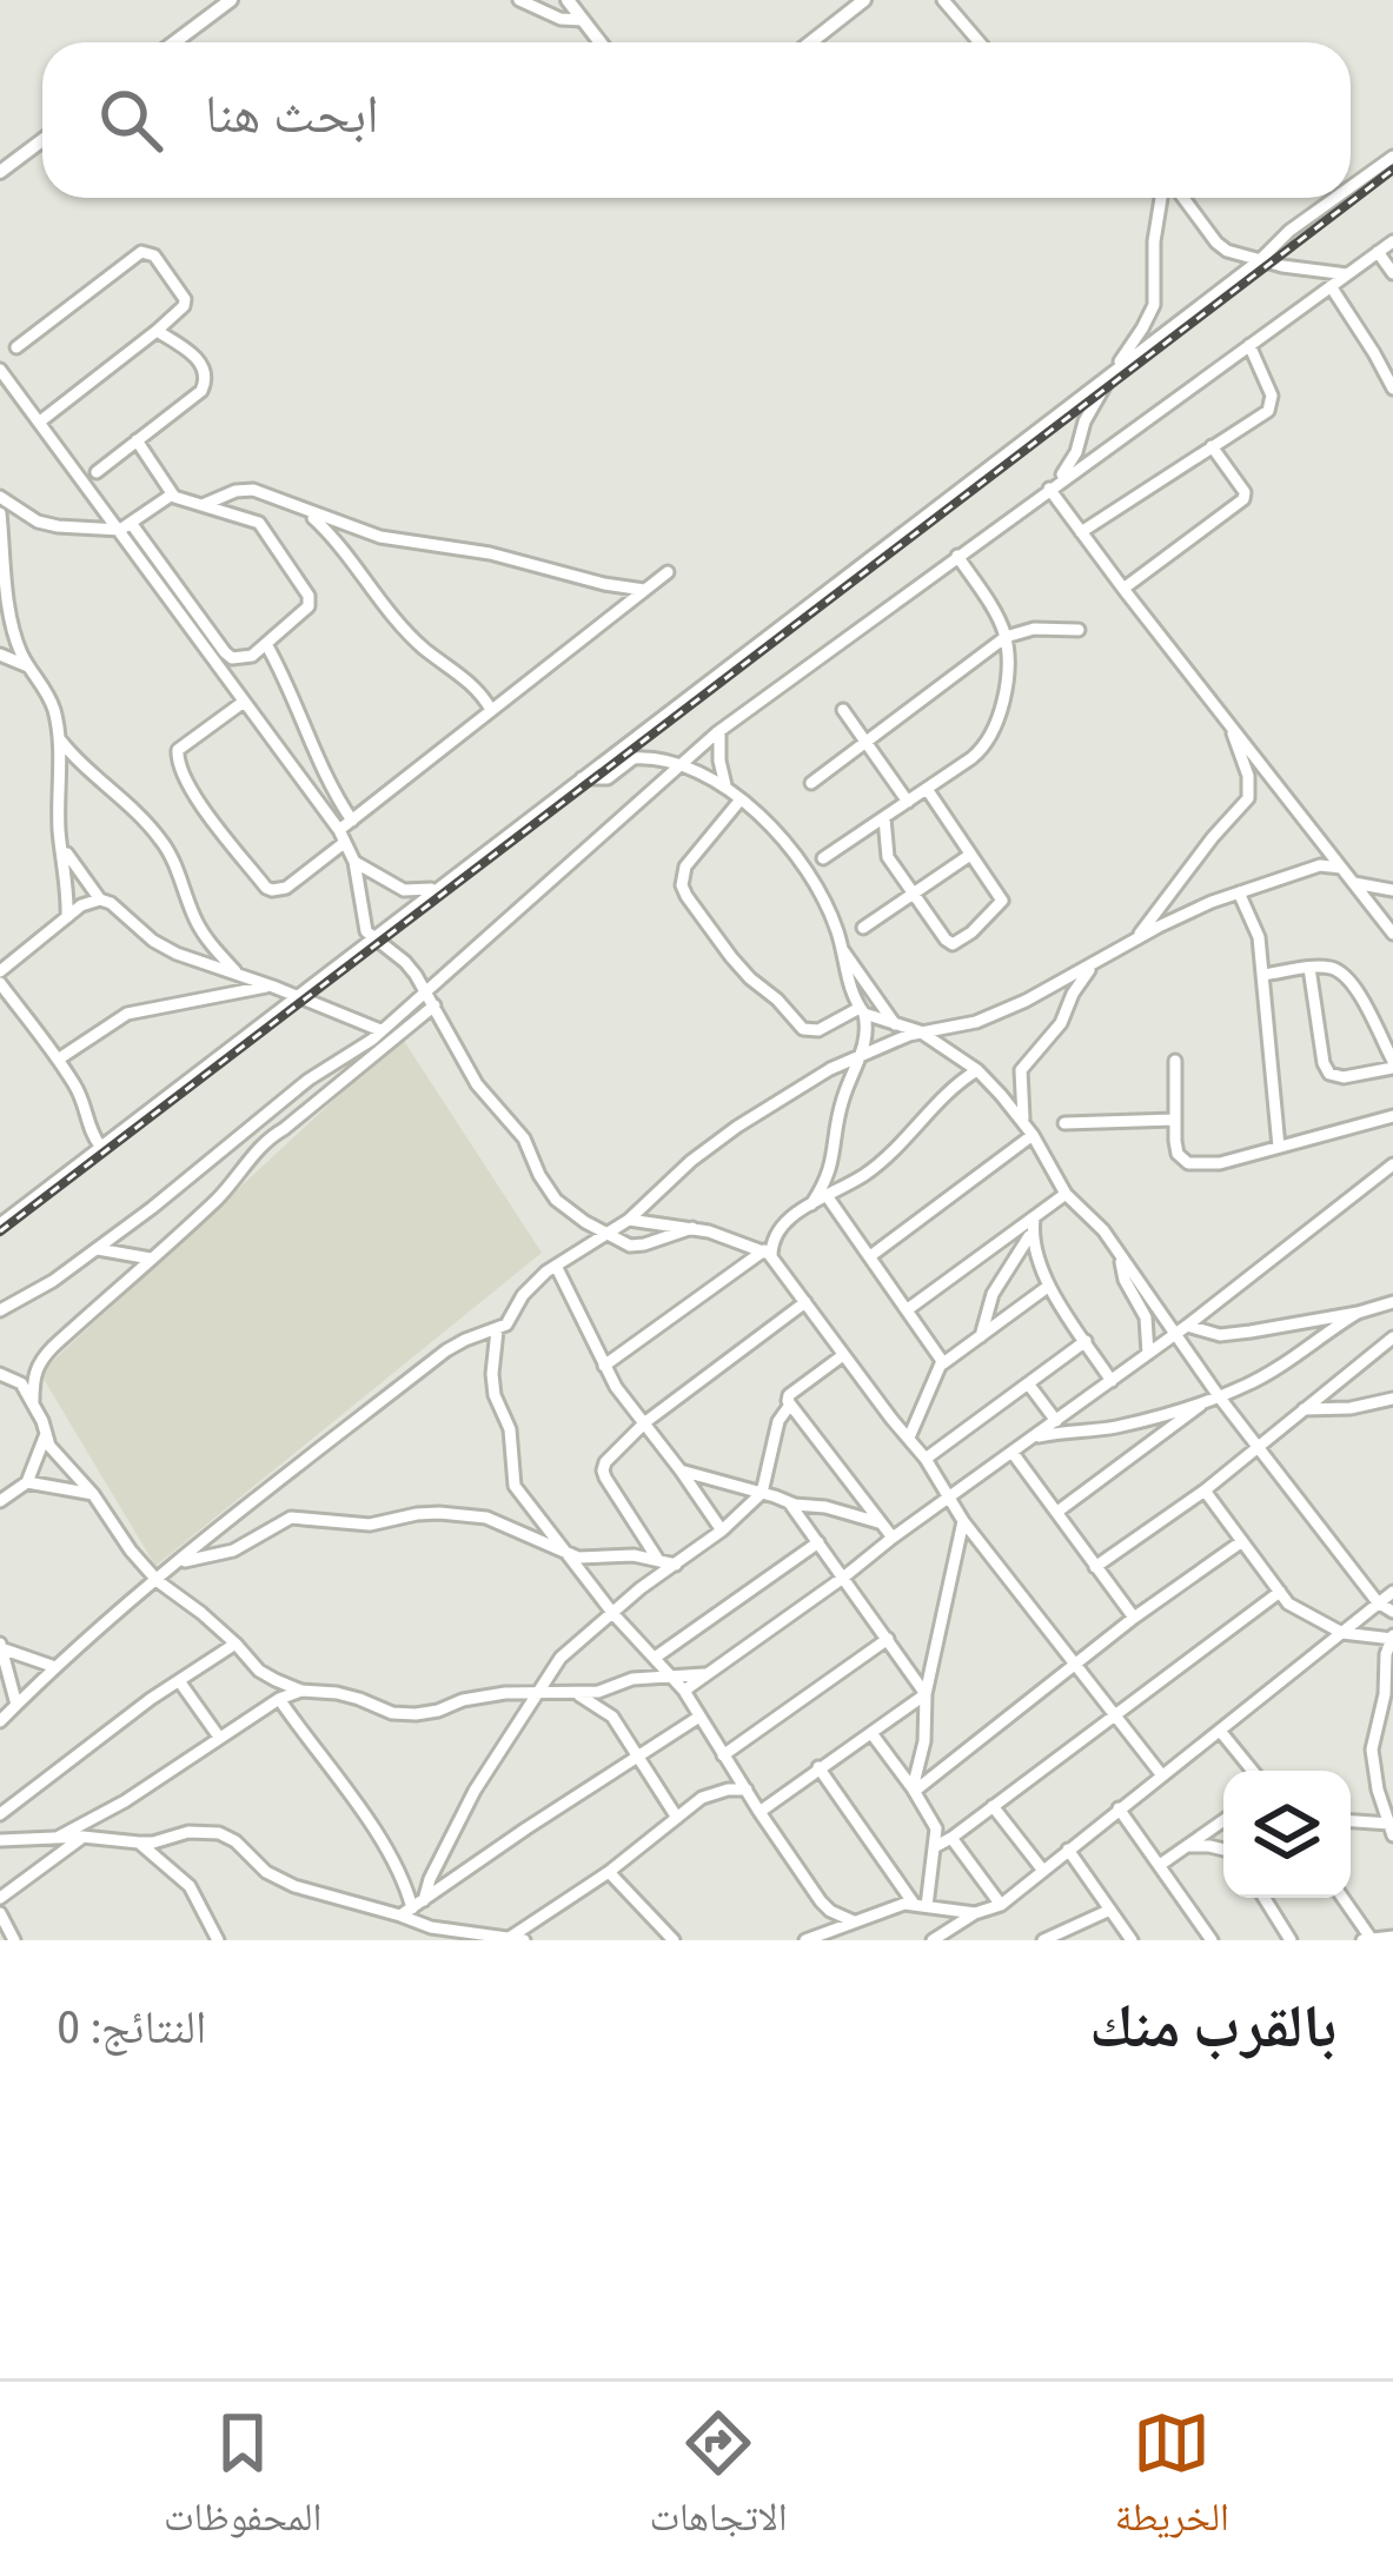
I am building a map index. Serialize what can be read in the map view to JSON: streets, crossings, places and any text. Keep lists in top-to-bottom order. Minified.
{"page":{"search":"ابحث هنا","heading":["بالقرب منك","النتائج: 0"],"nav":["الخريطة","الاتجاهات","المحفوظات"]}}
